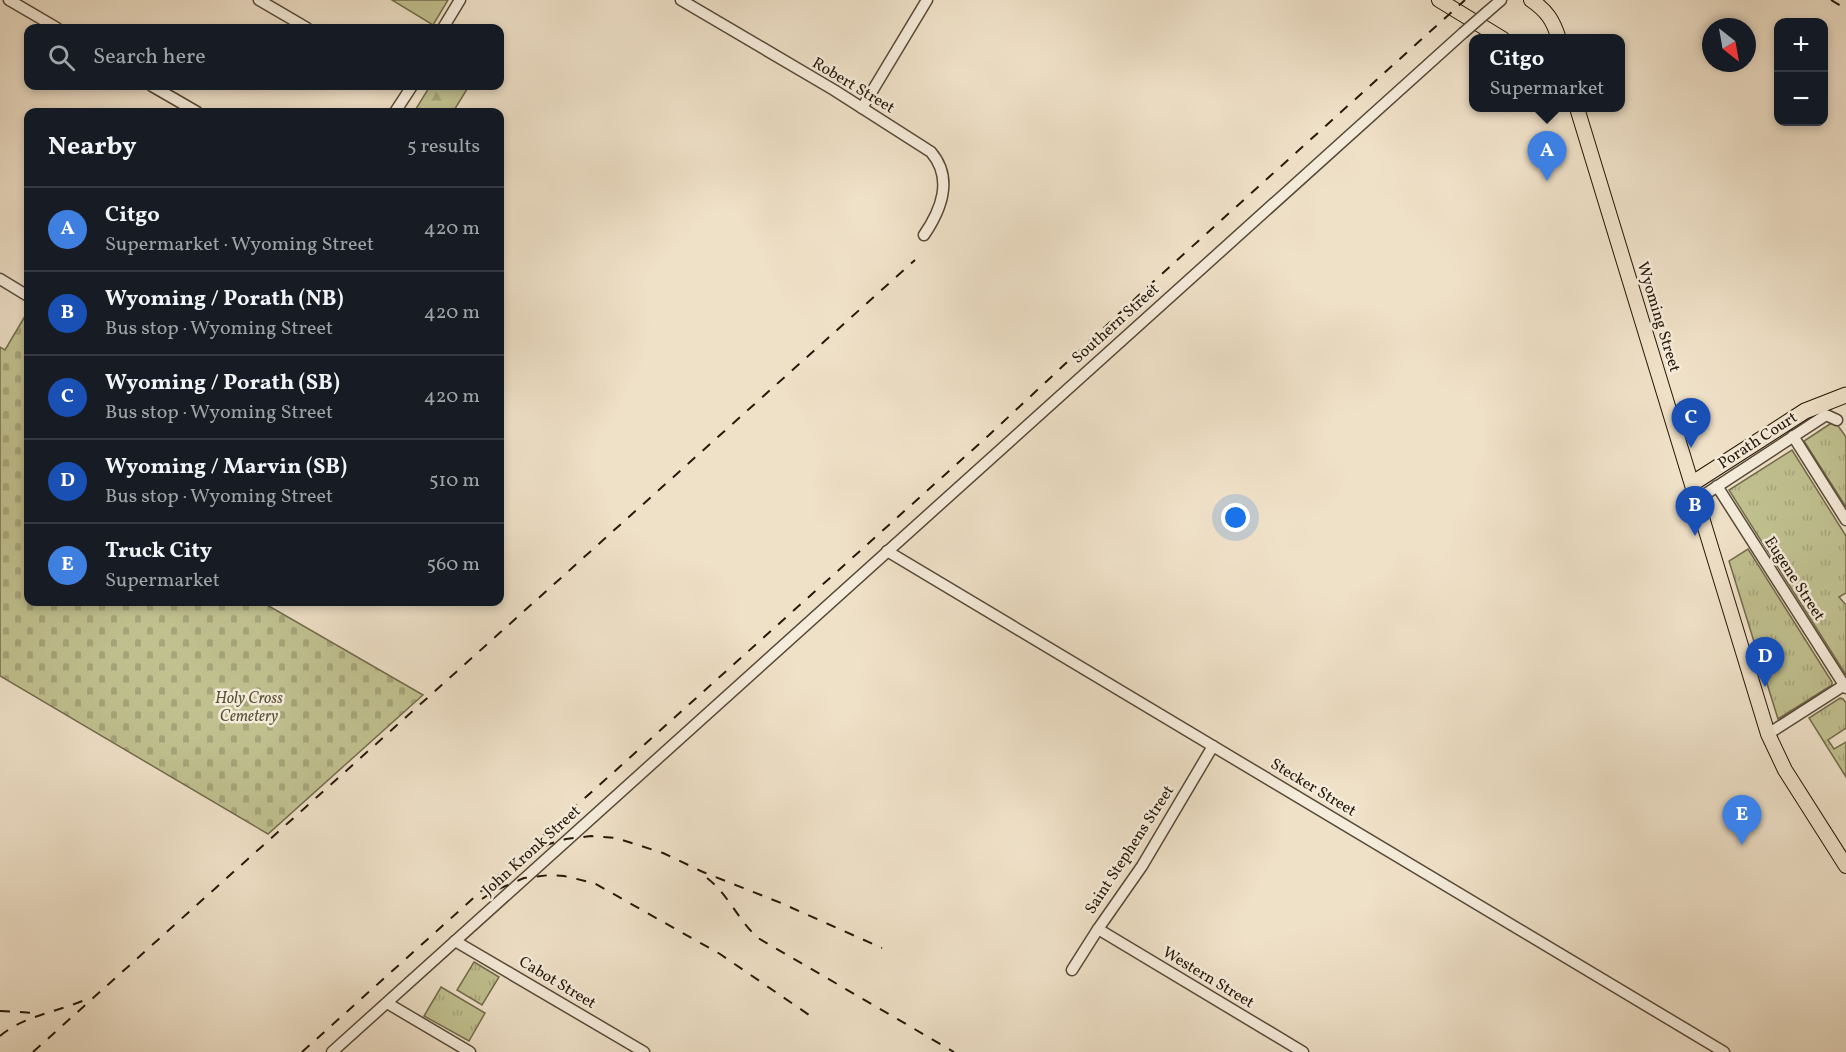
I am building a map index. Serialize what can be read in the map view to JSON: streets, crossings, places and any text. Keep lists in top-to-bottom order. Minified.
{"streets":{"main road":["Wyoming Street"],"street":["Robert Street","Southern Street","Porath Court","Eugene Street","Stecker Street","Saint Stephens Street","John Kronk Street","Western Street","Cabot Street"]},"crossings":[["Wyoming Street","Porath Court"],["Southern Street","Stecker Street"],["Southern Street","John Kronk Street"],["Porath Court","Eugene Street"],["Stecker Street","Saint Stephens Street"],["Saint Stephens Street","Western Street"],["John Kronk Street","Cabot Street"]],"parks":["Holy Cross Cemetery"],"north":"bottom right","page":{"map_buttons":["+","−"],"search":"Search here","popup":["Citgo","Supermarket"],"heading":["Nearby","5 results"],"pins":["A","C","B","D","E"],"list":[{"mark":"A","name":"Citgo","note":"Supermarket · Wyoming Street","value":"420 m"},{"mark":"B","name":"Wyoming / Porath (NB)","note":"Bus stop · Wyoming Street","value":"420 m"},{"mark":"C","name":"Wyoming / Porath (SB)","note":"Bus stop · Wyoming Street","value":"420 m"},{"mark":"D","name":"Wyoming / Marvin (SB)","note":"Bus stop · Wyoming Street","value":"510 m"},{"mark":"E","name":"Truck City","note":"Supermarket","value":"560 m"}]}}
